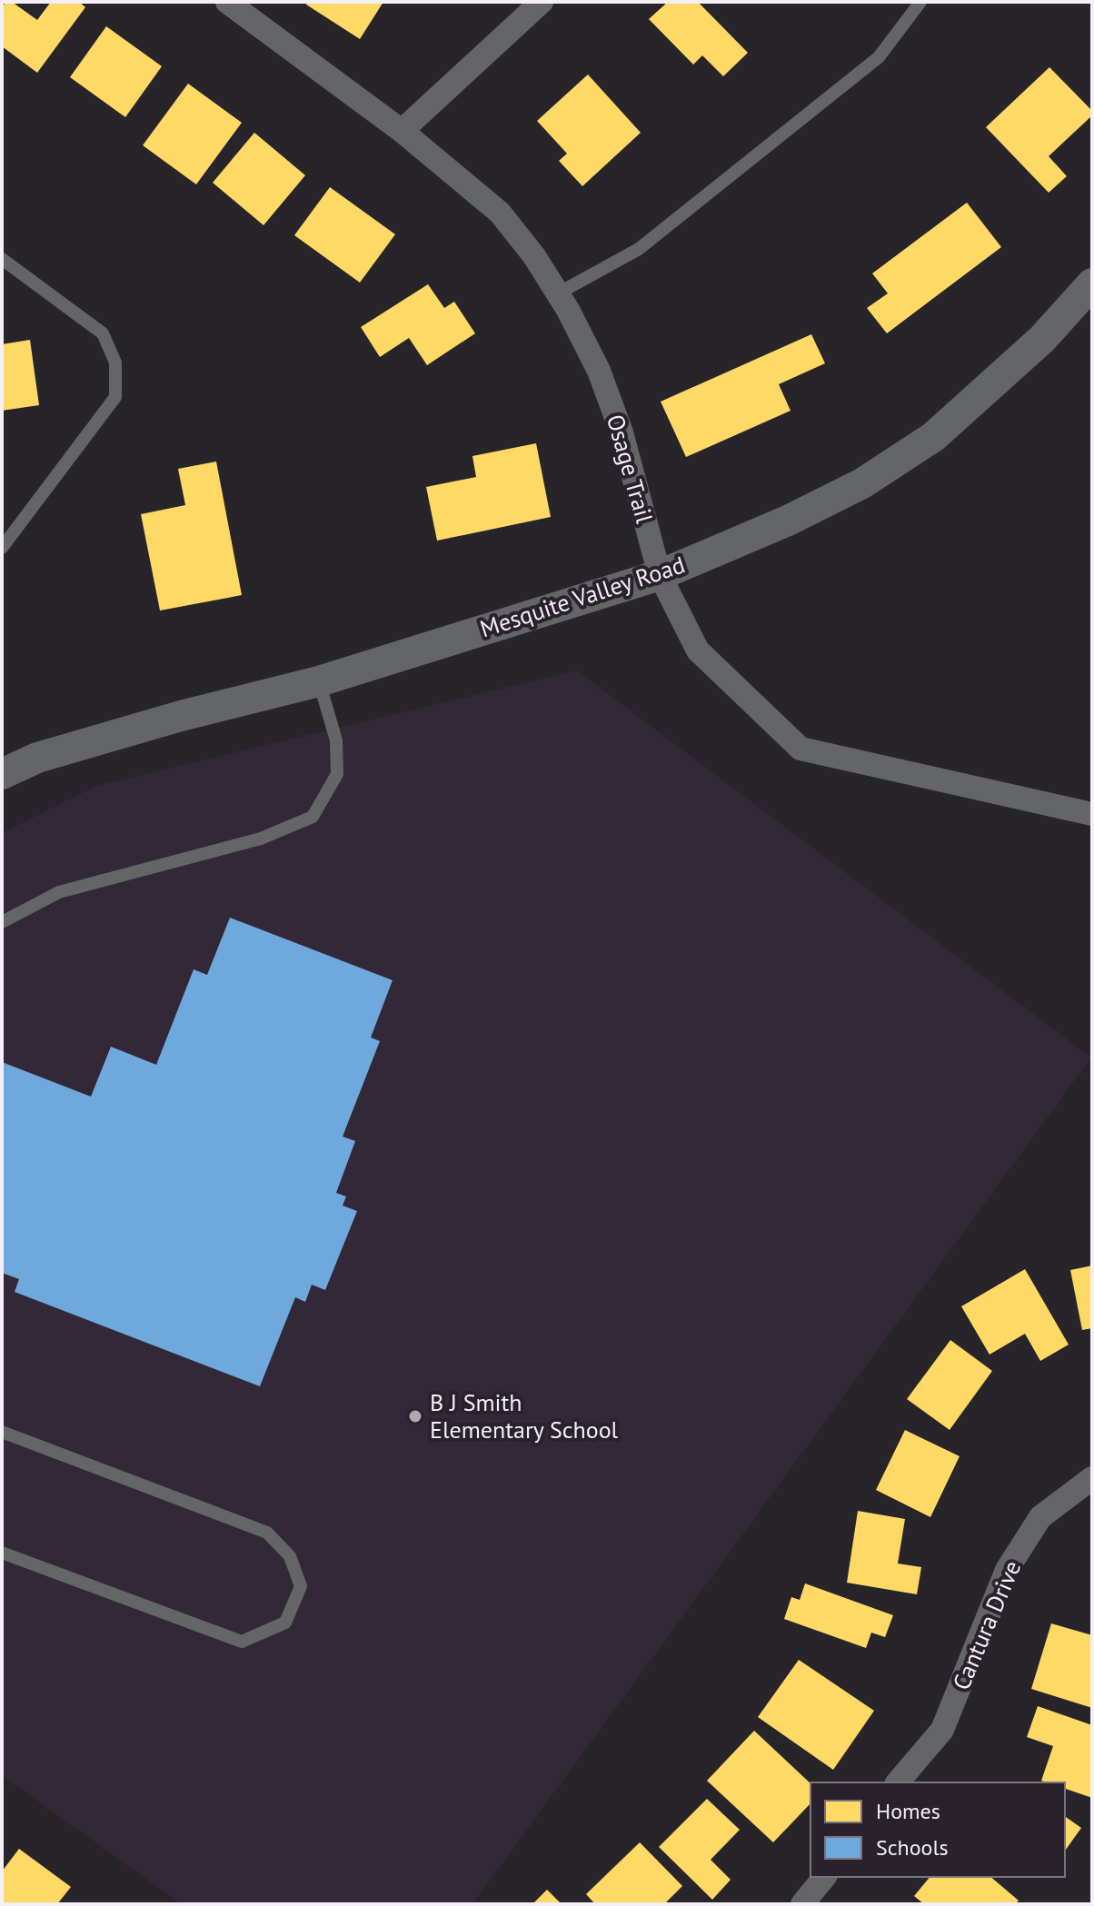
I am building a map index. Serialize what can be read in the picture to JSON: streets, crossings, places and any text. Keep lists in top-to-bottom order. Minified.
{"streets":{"street":["Osage Trail","Mesquite Valley Road","Cantura Drive"]},"crossings":[["Osage Trail","Mesquite Valley Road"]],"places":["B J Smith Elementary School"],"legend":["Homes","Schools"]}
